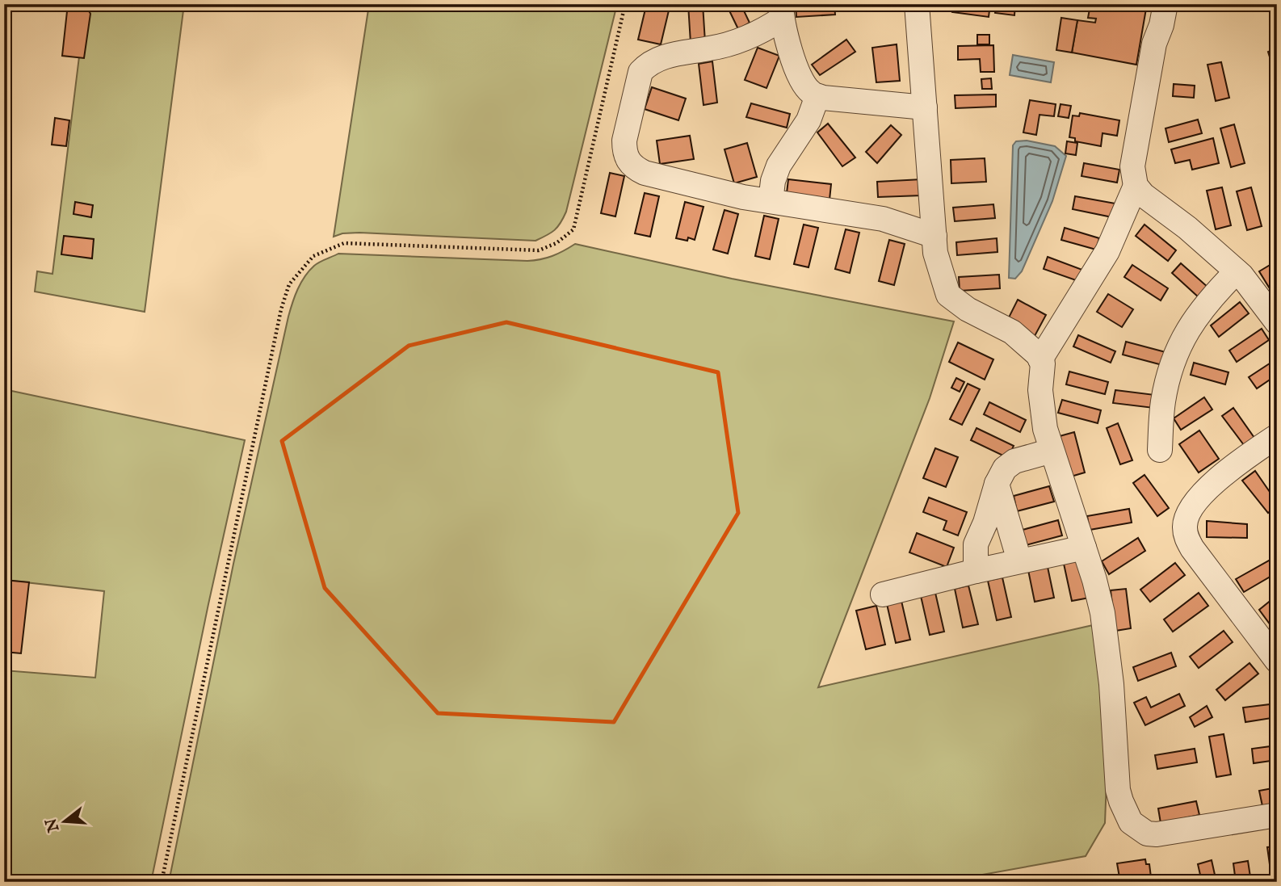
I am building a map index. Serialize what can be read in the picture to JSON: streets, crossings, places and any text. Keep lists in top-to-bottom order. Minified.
{"north":"left"}
